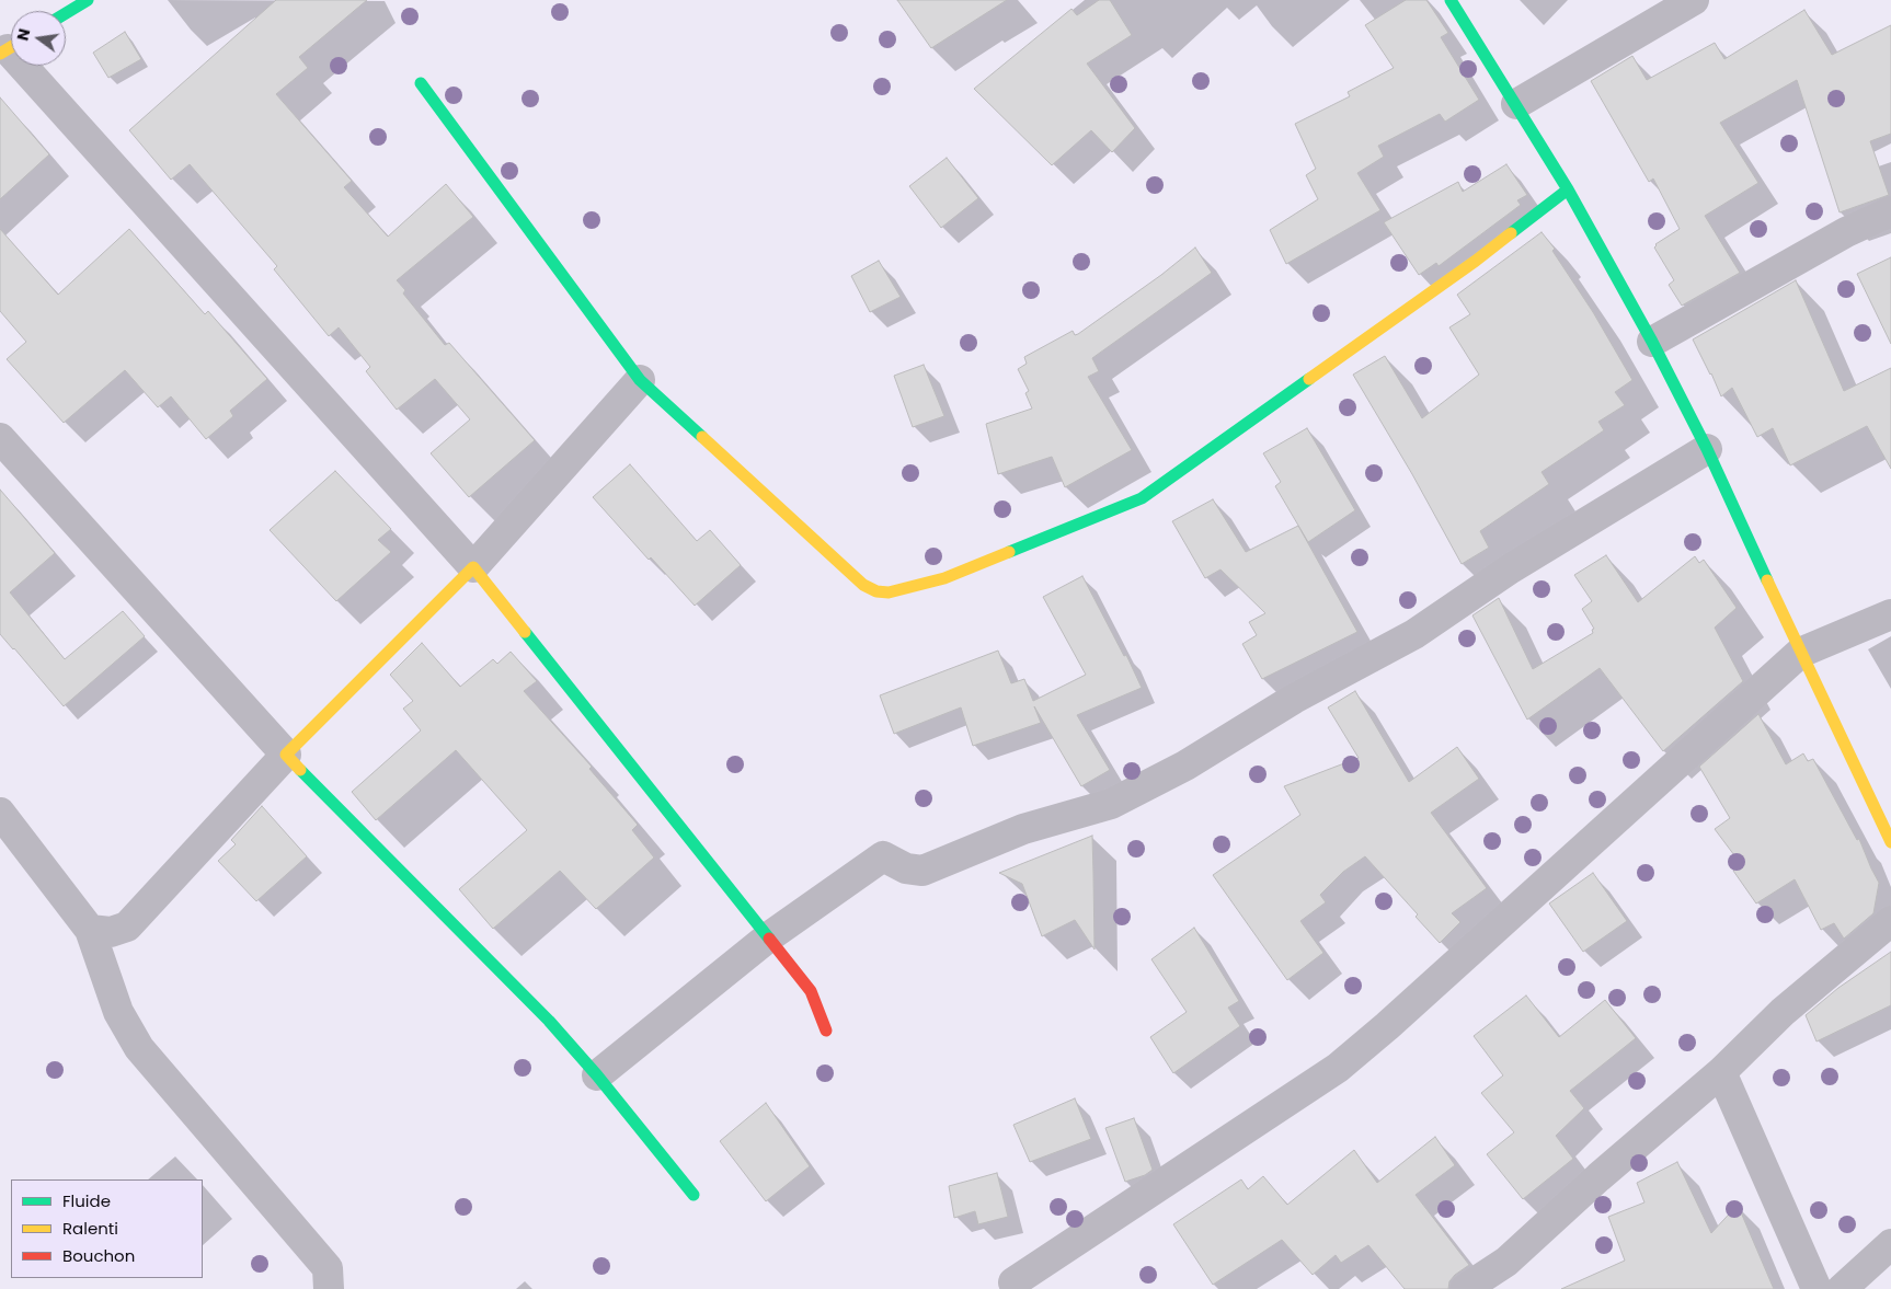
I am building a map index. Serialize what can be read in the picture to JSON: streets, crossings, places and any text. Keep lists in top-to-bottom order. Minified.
{"legend":["Fluide","Ralenti","Bouchon"],"north":"left"}
